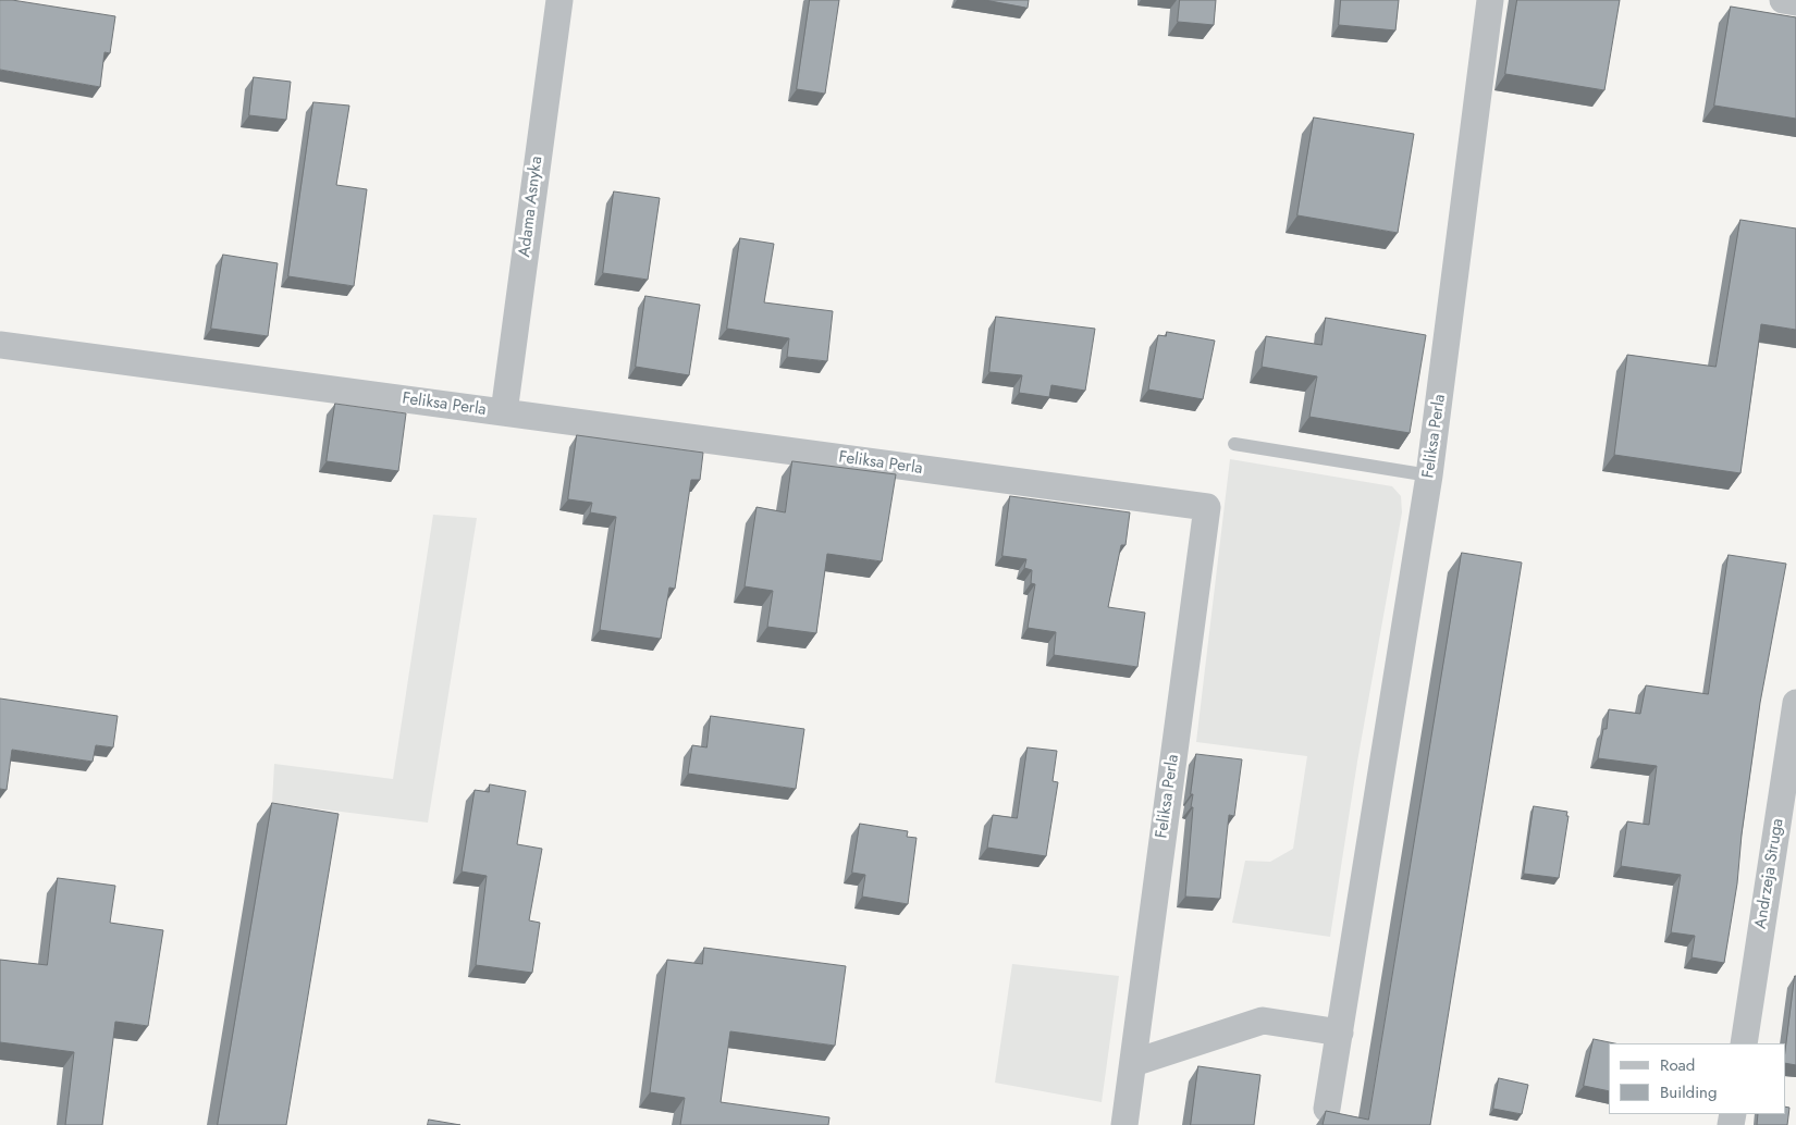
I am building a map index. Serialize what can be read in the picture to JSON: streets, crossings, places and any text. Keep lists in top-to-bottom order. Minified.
{"streets":{"street":["Adama Asnyka","Feliksa Perla","Andrzeja Struga"]},"crossings":[["Adama Asnyka","Feliksa Perla"]],"legend":["Road","Building"]}
